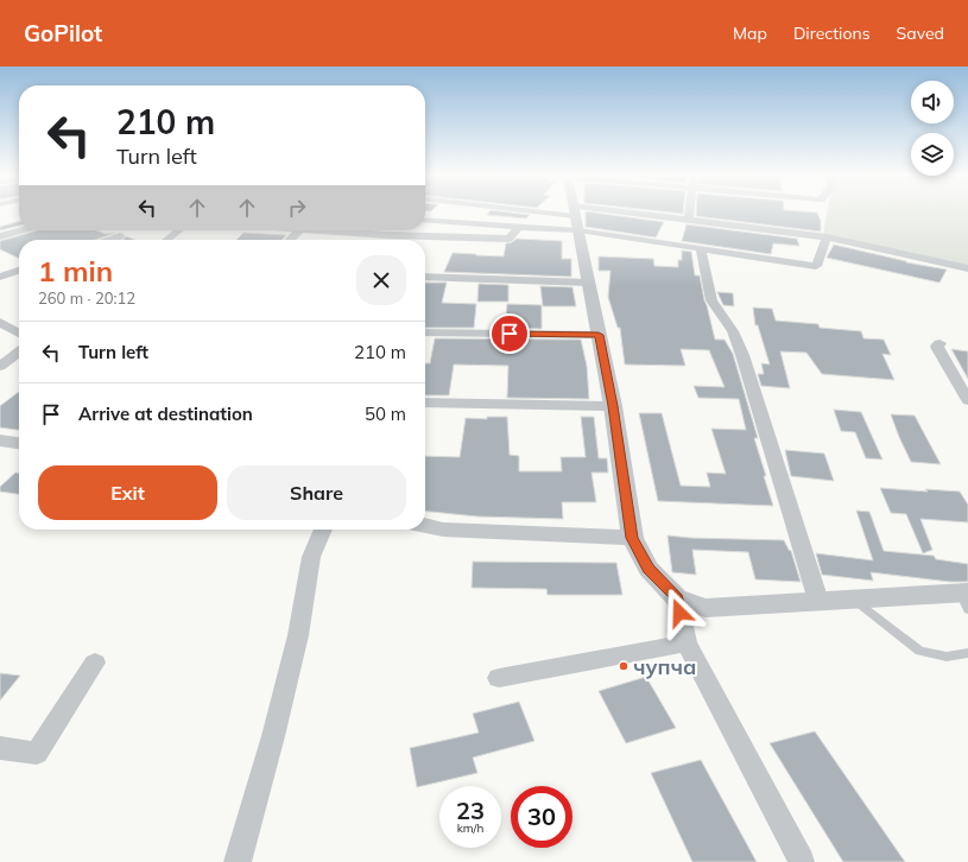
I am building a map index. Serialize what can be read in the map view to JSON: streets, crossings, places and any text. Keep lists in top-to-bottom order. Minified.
{"places":["чупча"],"page":{"header":"GoPilot","nav":["Map","Directions","Saved"],"turn":["210 m","Turn left"],"heading":["1 min","260 m · 20:12"],"list":[{"name":"Turn left","value":"210 m"},{"name":"Arrive at destination","value":"50 m"}],"buttons":["Exit","Share"],"speed":"23 km/h","limit":"30"}}
